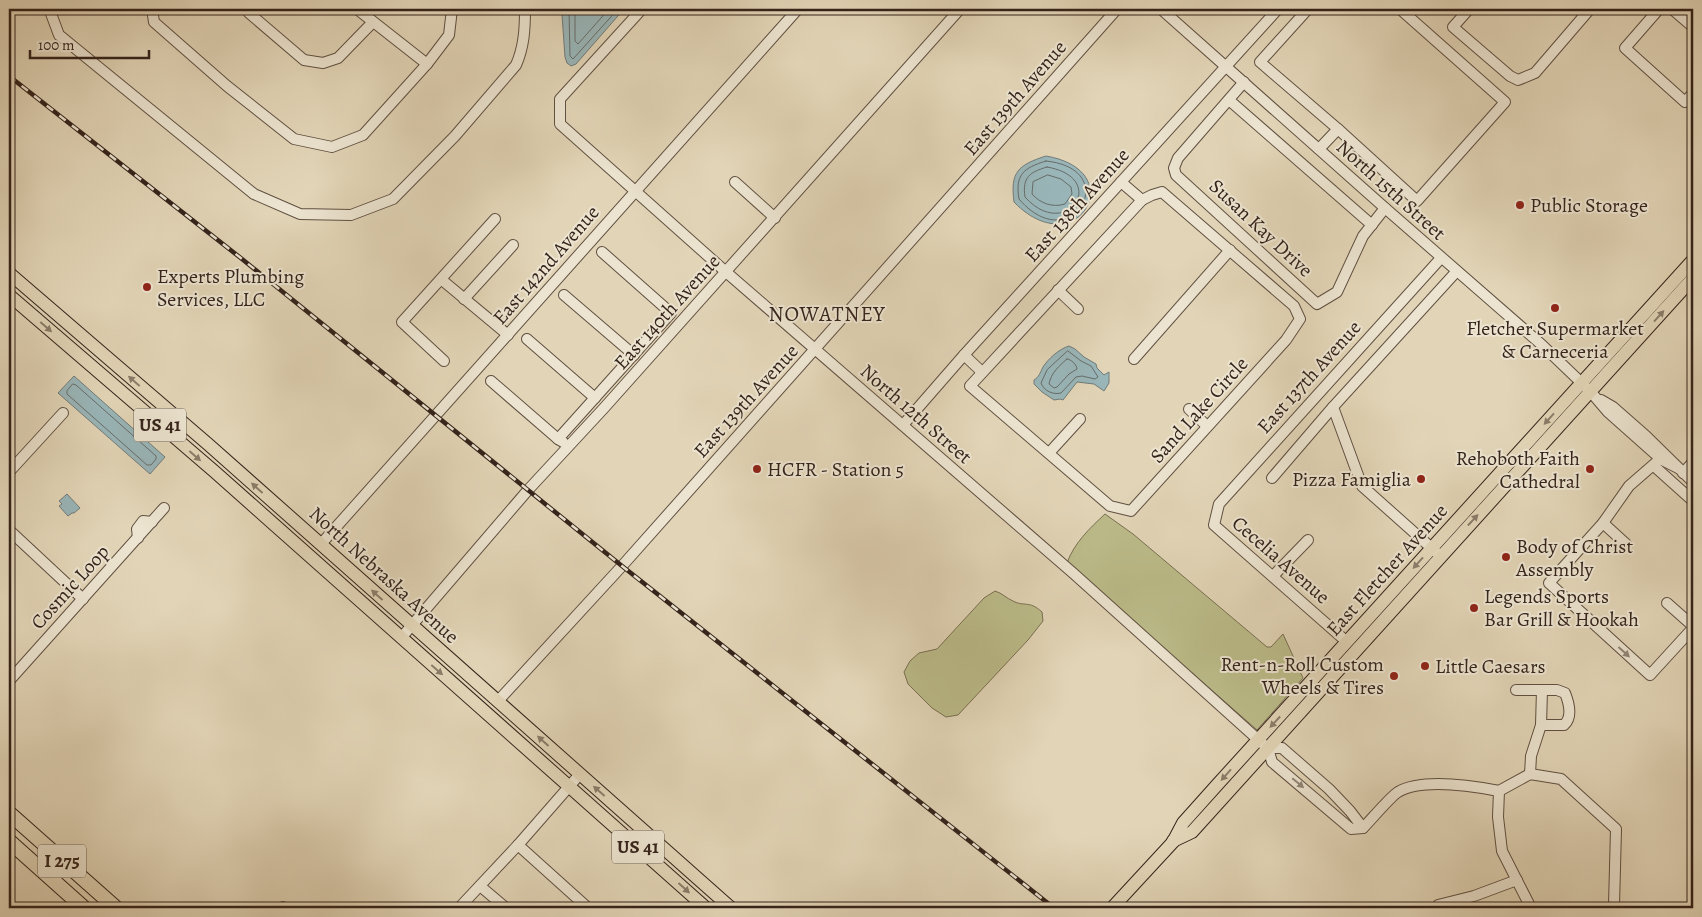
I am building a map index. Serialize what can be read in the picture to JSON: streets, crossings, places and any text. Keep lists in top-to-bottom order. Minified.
{"streets":{"highway":["I 275"],"main road":["US 41","East Fletcher Avenue","North Nebraska Avenue"],"street":["East 139th Avenue","North 15th Street","East 138th Avenue","Susan Kay Drive","East 142nd Avenue","East 140th Avenue","East 137th Avenue","Sand Lake Circle","North 12th Street","Cecelia Avenue","Cosmic Loop"]},"crossings":[["East 139th Avenue","North 12th Street"],["East 139th Avenue","North Nebraska Avenue"],["North 15th Street","East 138th Avenue"],["North 15th Street","Susan Kay Drive"],["North 15th Street","East 137th Avenue"],["North 15th Street","East Fletcher Avenue"],["East 138th Avenue","North 12th Street"],["East 142nd Avenue","North 12th Street"],["East 142nd Avenue","North Nebraska Avenue"],["East 140th Avenue","North 12th Street"],["East 140th Avenue","North Nebraska Avenue"],["East 137th Avenue","Cecelia Avenue"],["North 12th Street","East Fletcher Avenue"],["Cecelia Avenue","East Fletcher Avenue"]],"districts":["NOWATNEY"],"places":["Public Storage","Experts Plumbing Services, LLC","Fletcher Supermarket & Carneceria","HCFR - Station 5","Rehoboth Faith Cathedral","Pizza Famiglia","Body of Christ Assembly","Legends Sports Bar Grill & Hookah","Little Caesars","Rent-n-Roll Custom Wheels & Tires"],"scale_bar":"100 m"}
